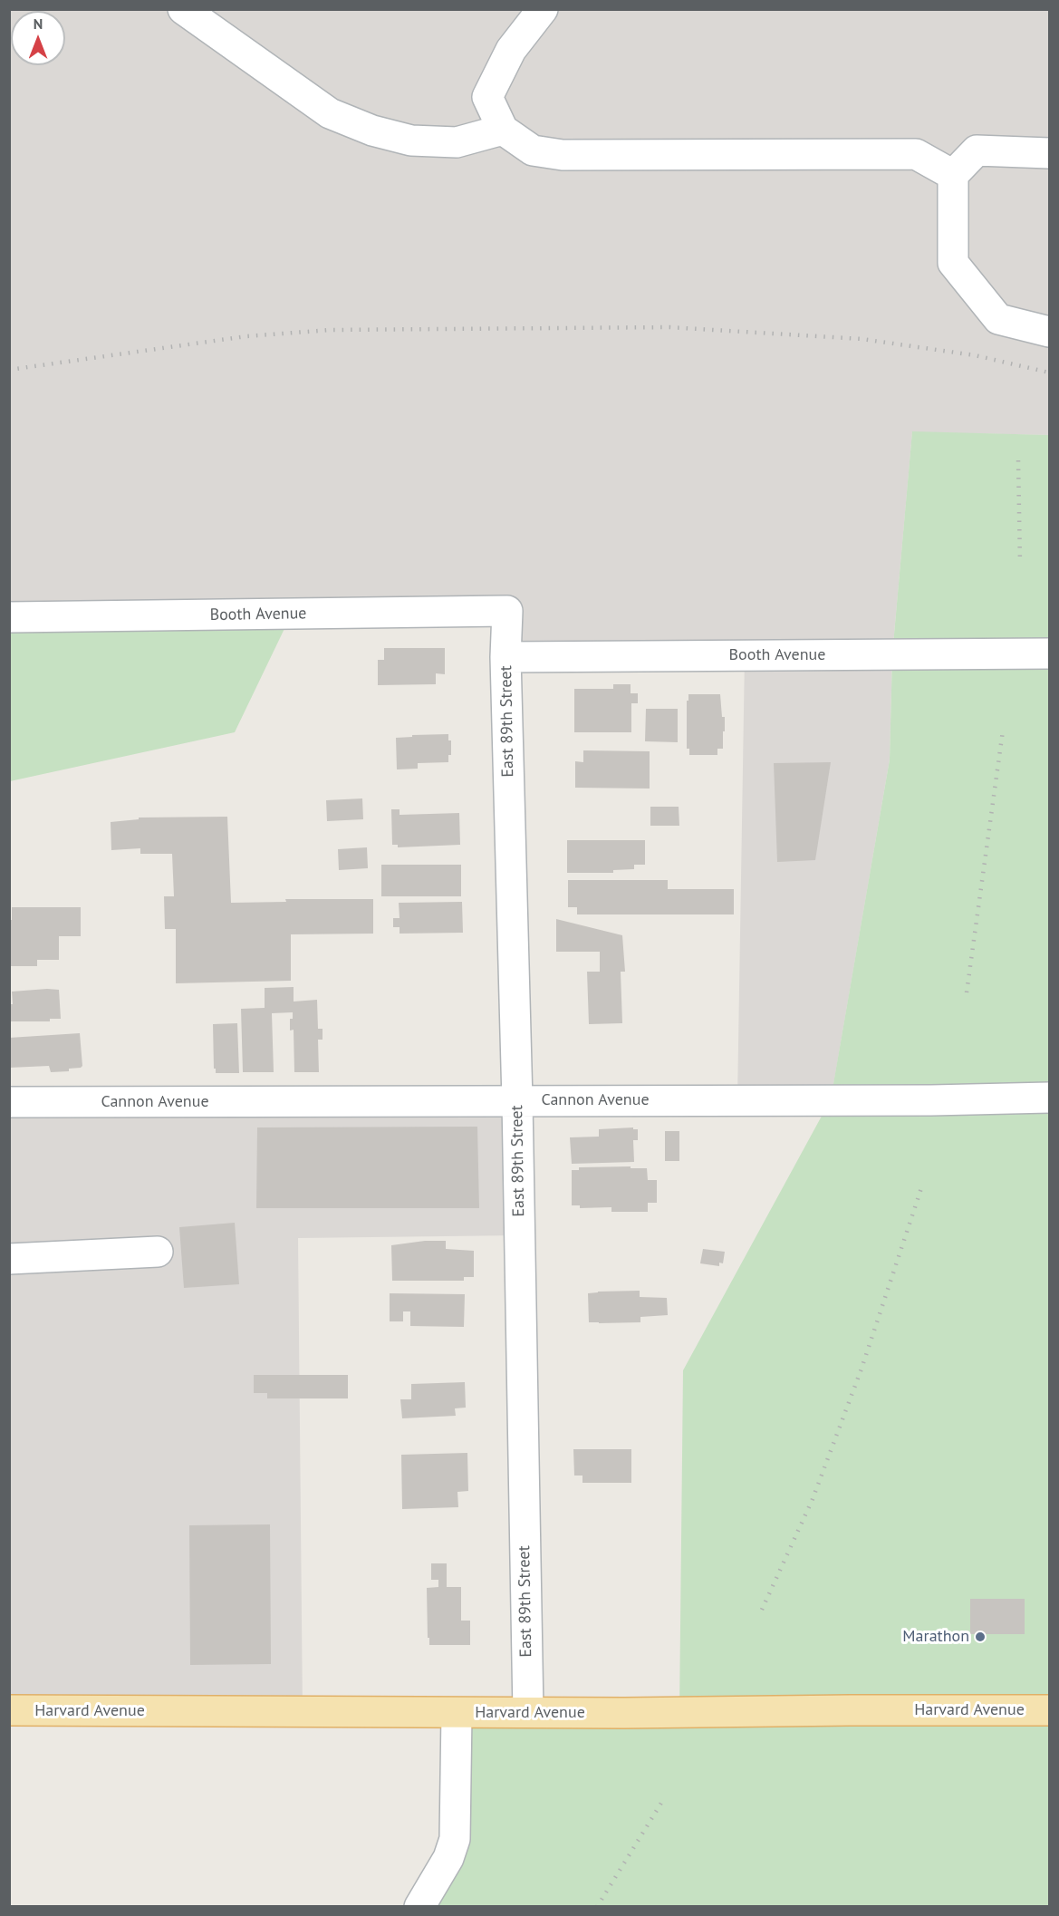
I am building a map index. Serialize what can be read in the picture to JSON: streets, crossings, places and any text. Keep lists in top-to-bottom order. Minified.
{"streets":{"main road":["Harvard Avenue"],"street":["Booth Avenue","East 89th Street","Cannon Avenue"]},"crossings":[["Booth Avenue","East 89th Street"],["East 89th Street","Cannon Avenue"],["East 89th Street","Harvard Avenue"]],"places":["Marathon"],"north":"top"}
